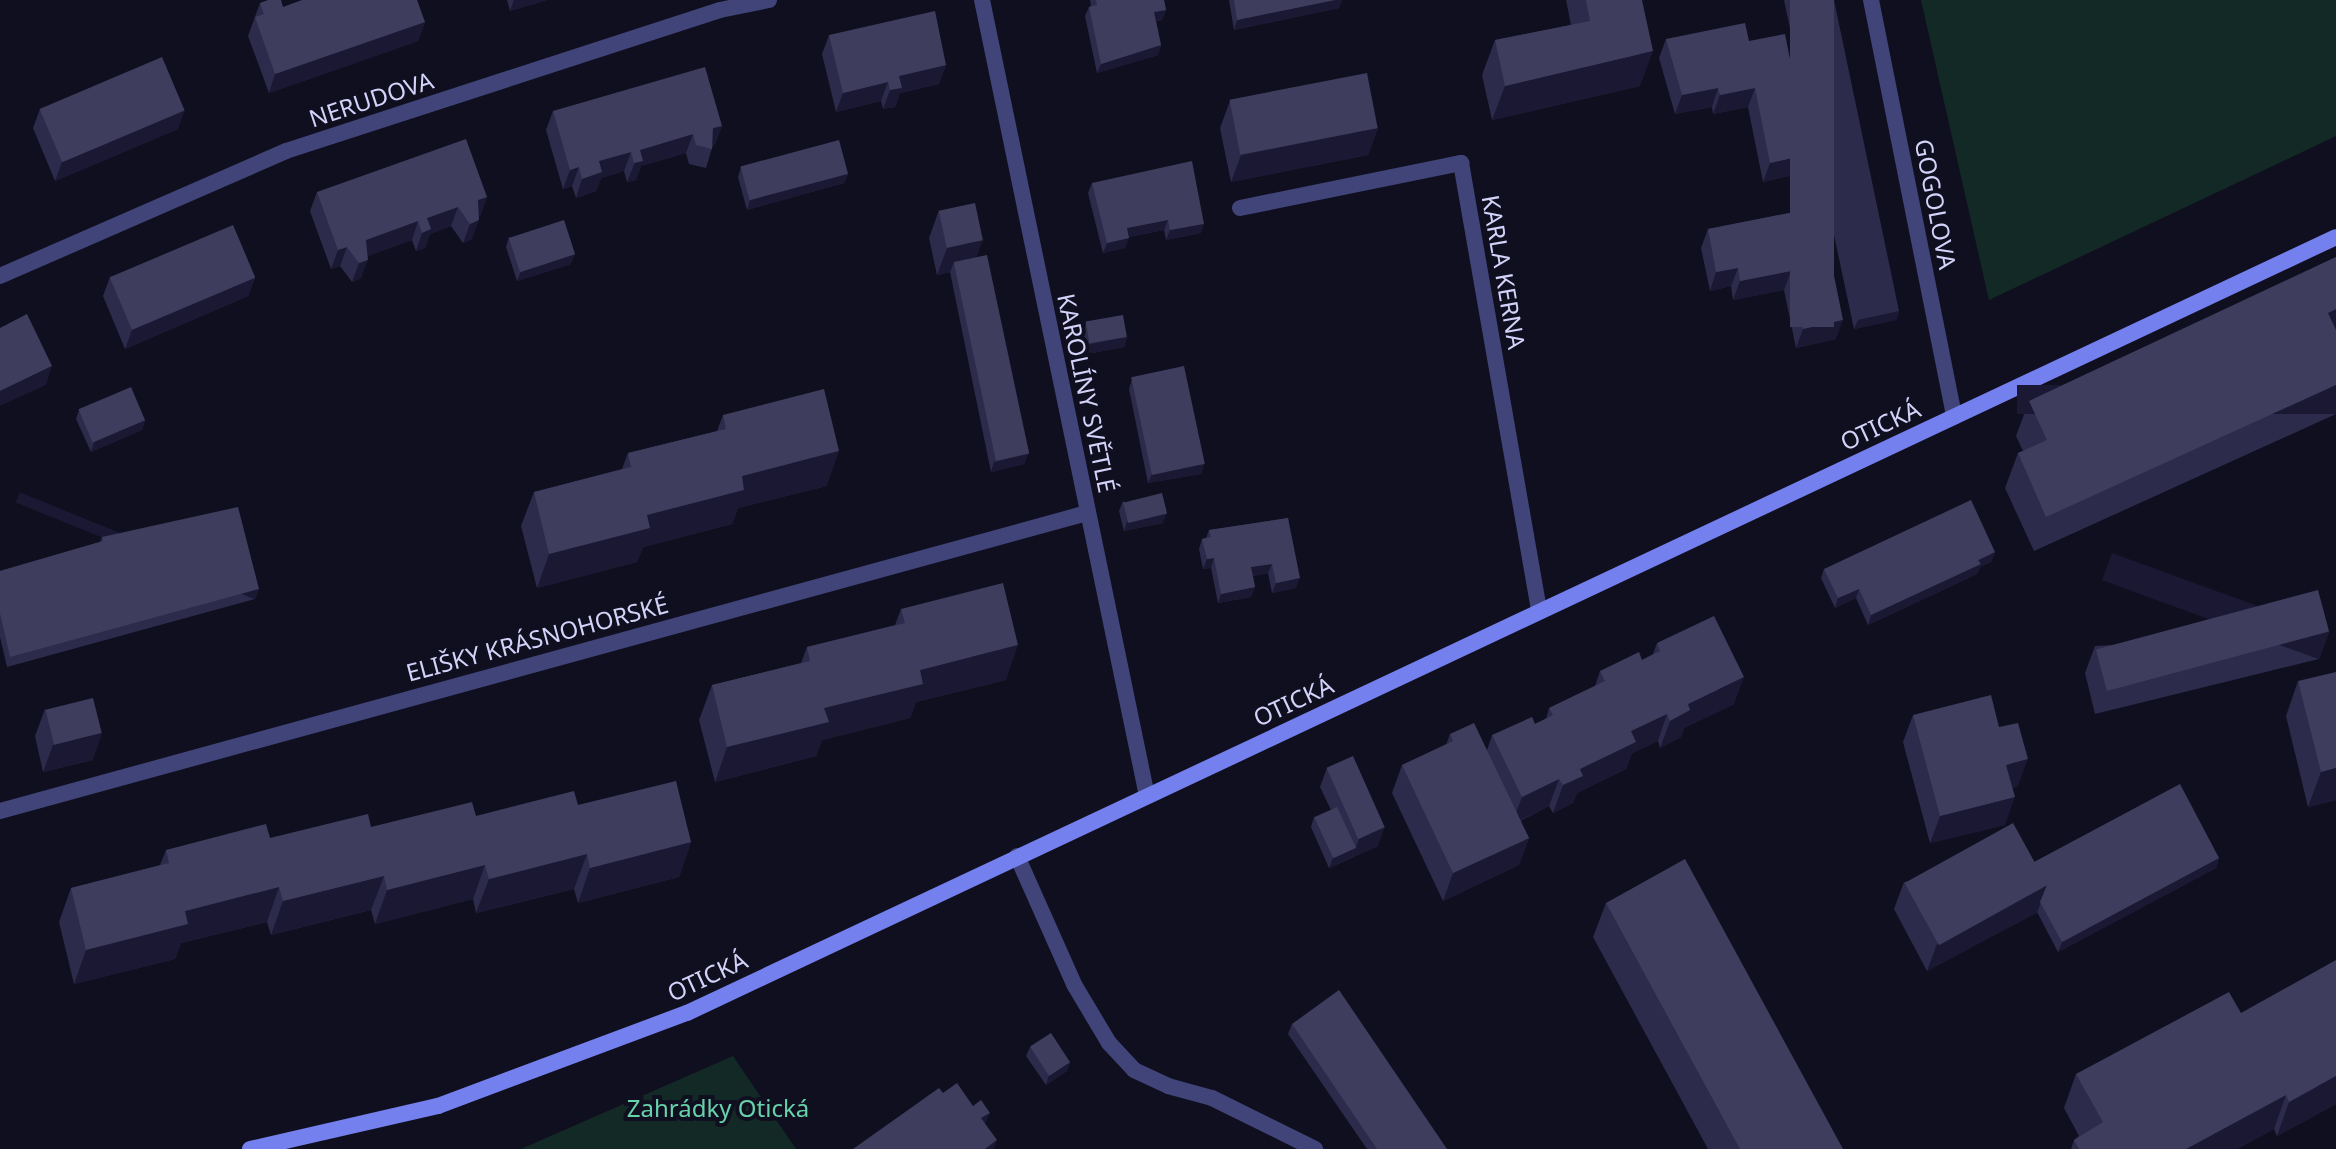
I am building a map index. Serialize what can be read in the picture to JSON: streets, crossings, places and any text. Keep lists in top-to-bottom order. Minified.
{"streets":{"street":["NERUDOVA","GOGOLOVA","KARLA KERNA","KAROLÍNY SVĚTLÉ","OTICKÁ","ELIŠKY KRÁSNOHORSKÉ"]},"crossings":[["GOGOLOVA","OTICKÁ"],["KARLA KERNA","OTICKÁ"],["KAROLÍNY SVĚTLÉ","OTICKÁ"],["KAROLÍNY SVĚTLÉ","ELIŠKY KRÁSNOHORSKÉ"]],"parks":["Zahrádky Otická"]}
